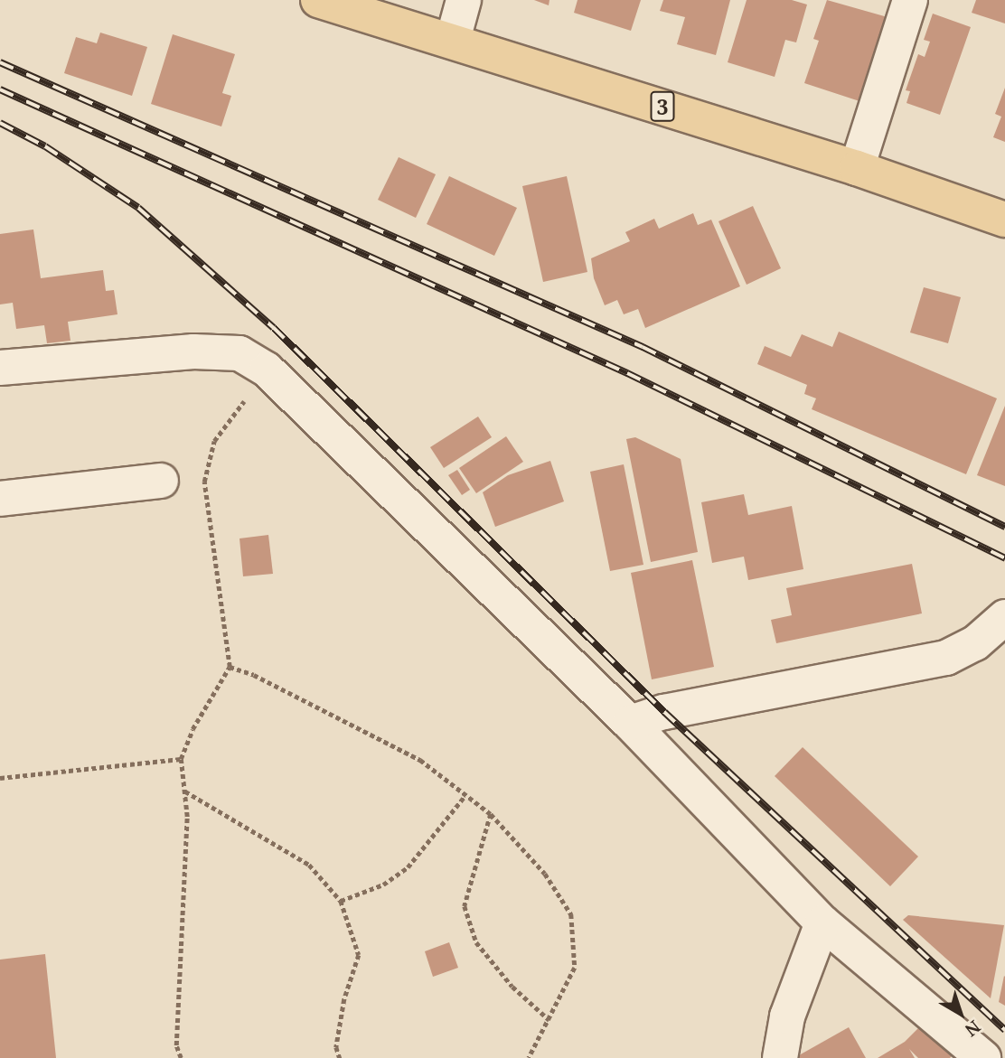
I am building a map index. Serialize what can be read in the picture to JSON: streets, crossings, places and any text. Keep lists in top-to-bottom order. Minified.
{"streets":{"main road":["3"]},"north":"bottom right"}
